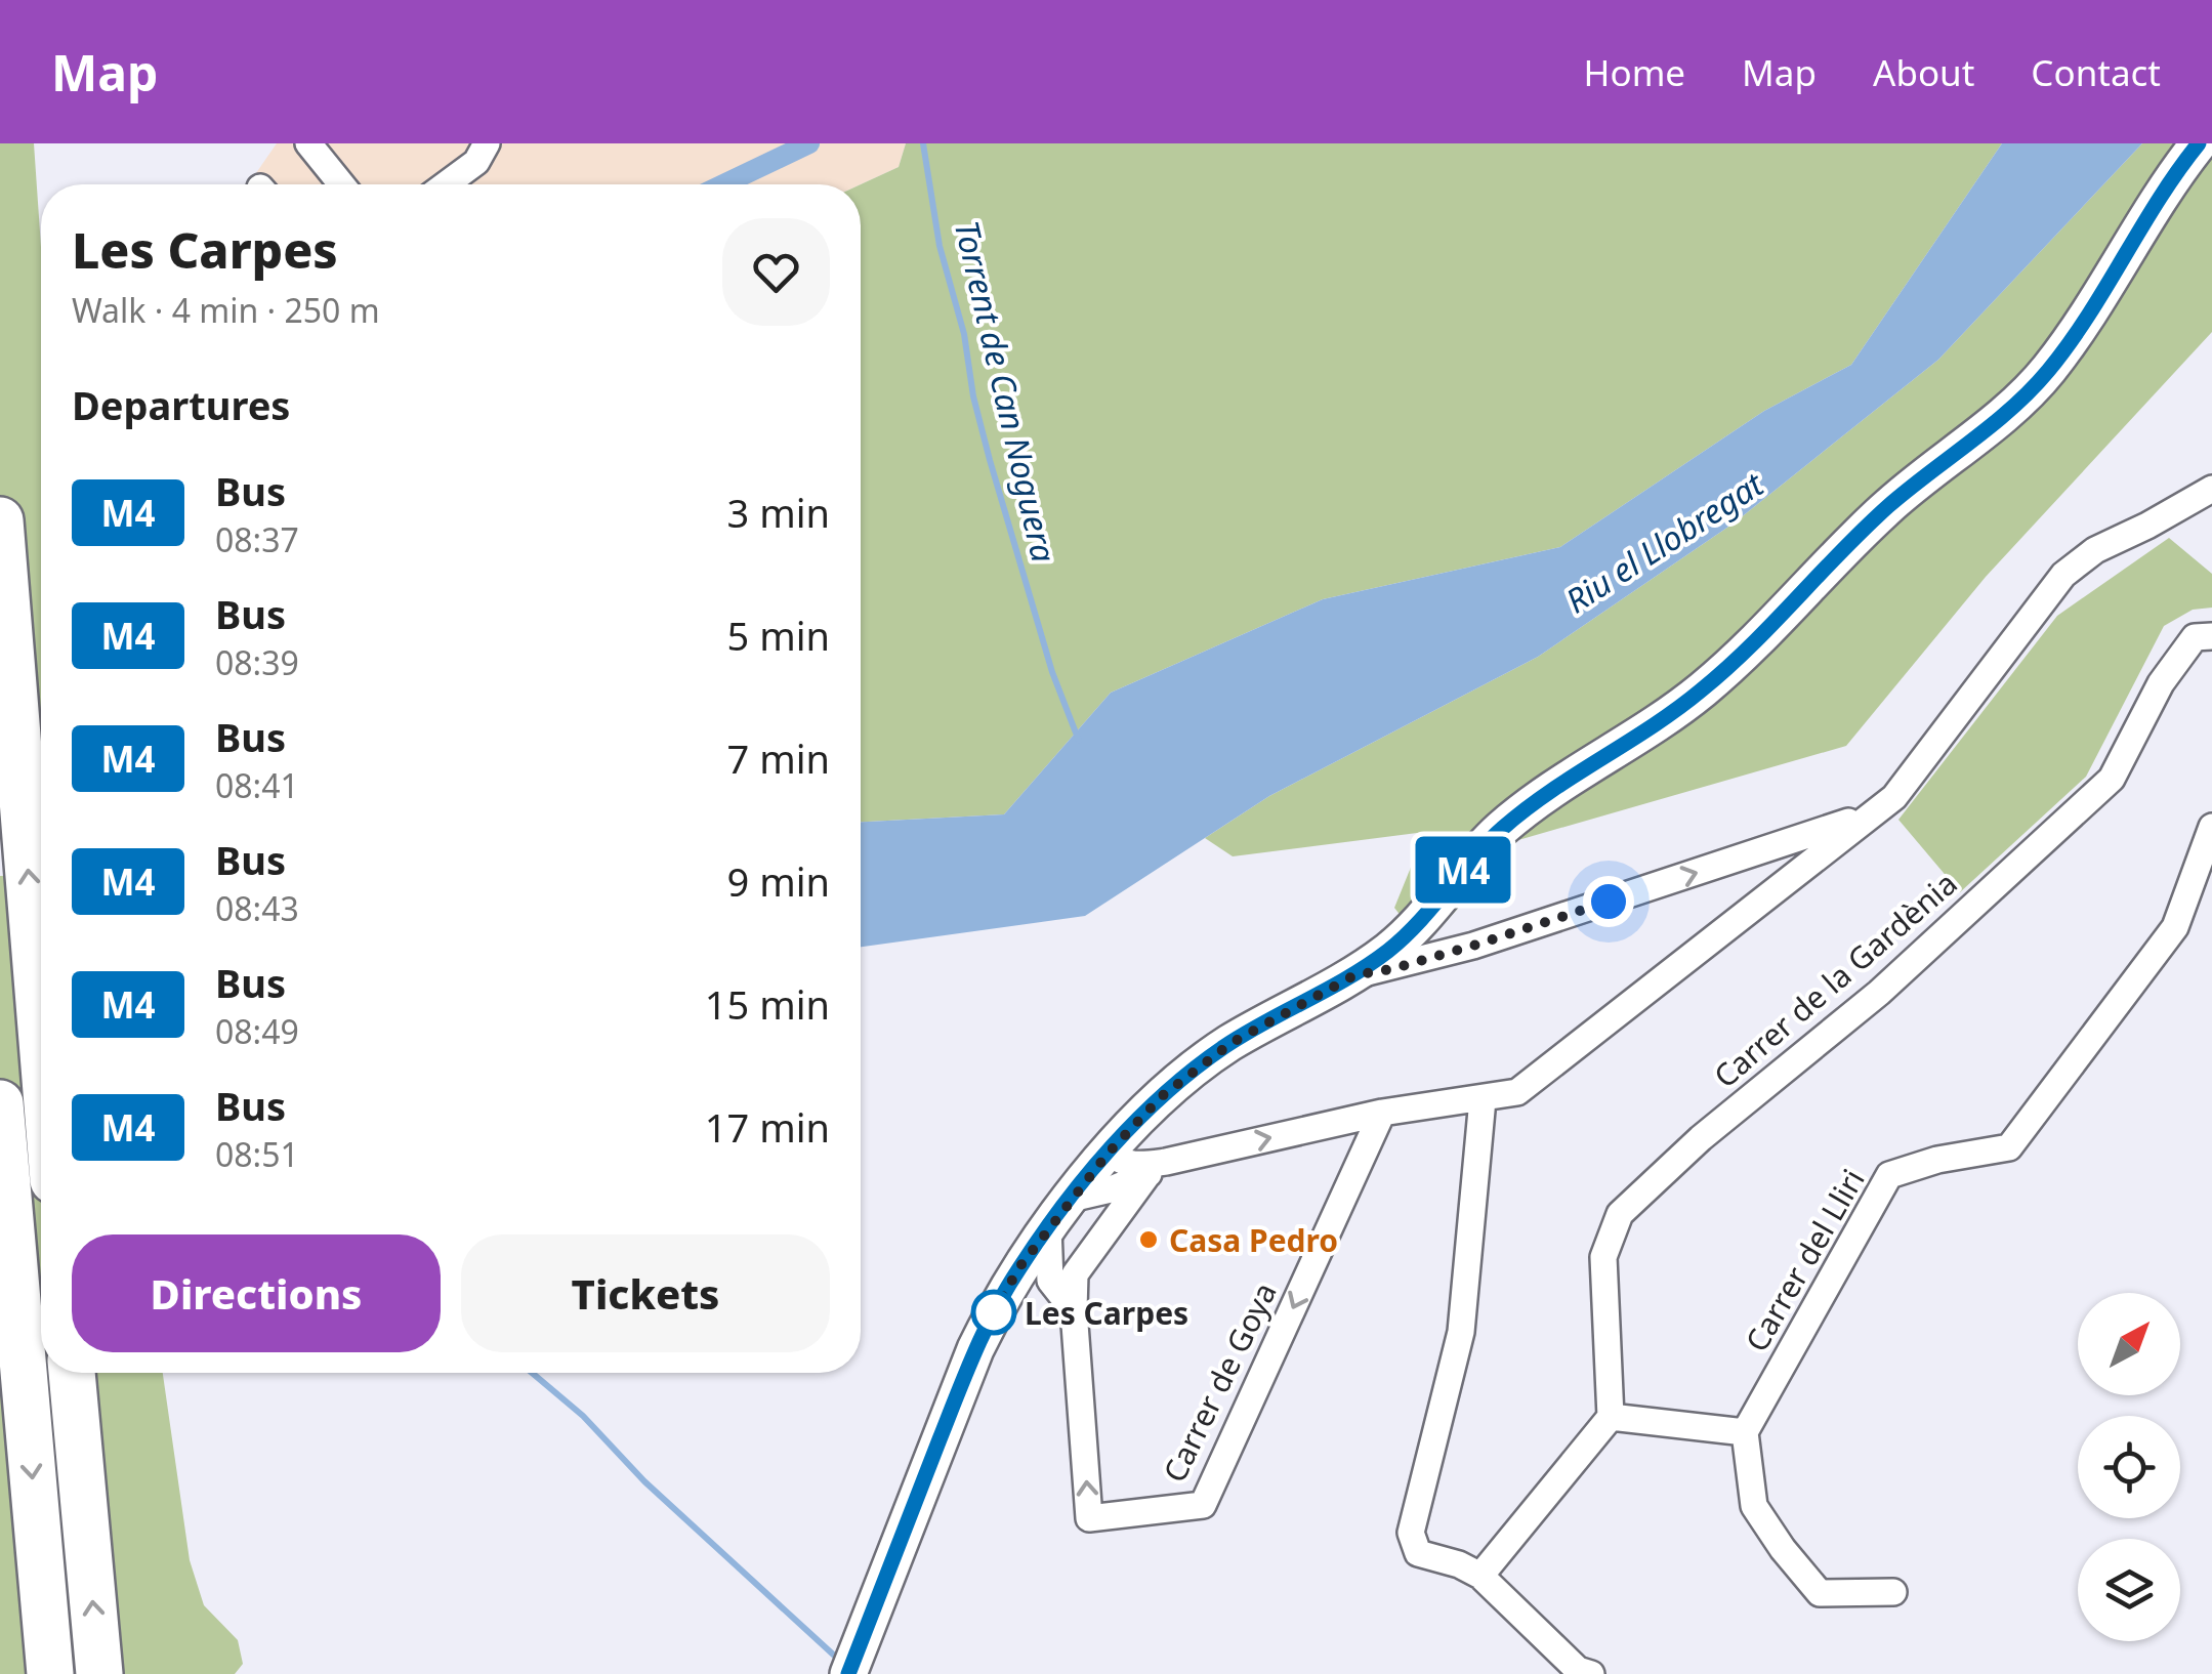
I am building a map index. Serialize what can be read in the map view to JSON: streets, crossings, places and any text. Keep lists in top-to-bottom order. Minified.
{"streets":{"street":["Carrer de la Gardènia","Carrer del Lliri","Carrer de Goya"]},"water":["Torrent de Can Noguera","Riu el Llobregat"],"places":["Casa Pedro","Les Carpes"],"lines":["bus line M4"],"north":"top right","page":{"header":"Map","nav":["Home","Map","About","Contact"],"on_map":"M4","heading":[["Les Carpes","Walk · 4 min · 250 m"],"Departures"],"list":[{"mark":"M4","name":"Bus","note":"08:37","value":"3 min"},{"mark":"M4","name":"Bus","note":"08:39","value":"5 min"},{"mark":"M4","name":"Bus","note":"08:41","value":"7 min"},{"mark":"M4","name":"Bus","note":"08:43","value":"9 min"},{"mark":"M4","name":"Bus","note":"08:49","value":"15 min"},{"mark":"M4","name":"Bus","note":"08:51","value":"17 min"}],"buttons":["Directions","Tickets"]}}
